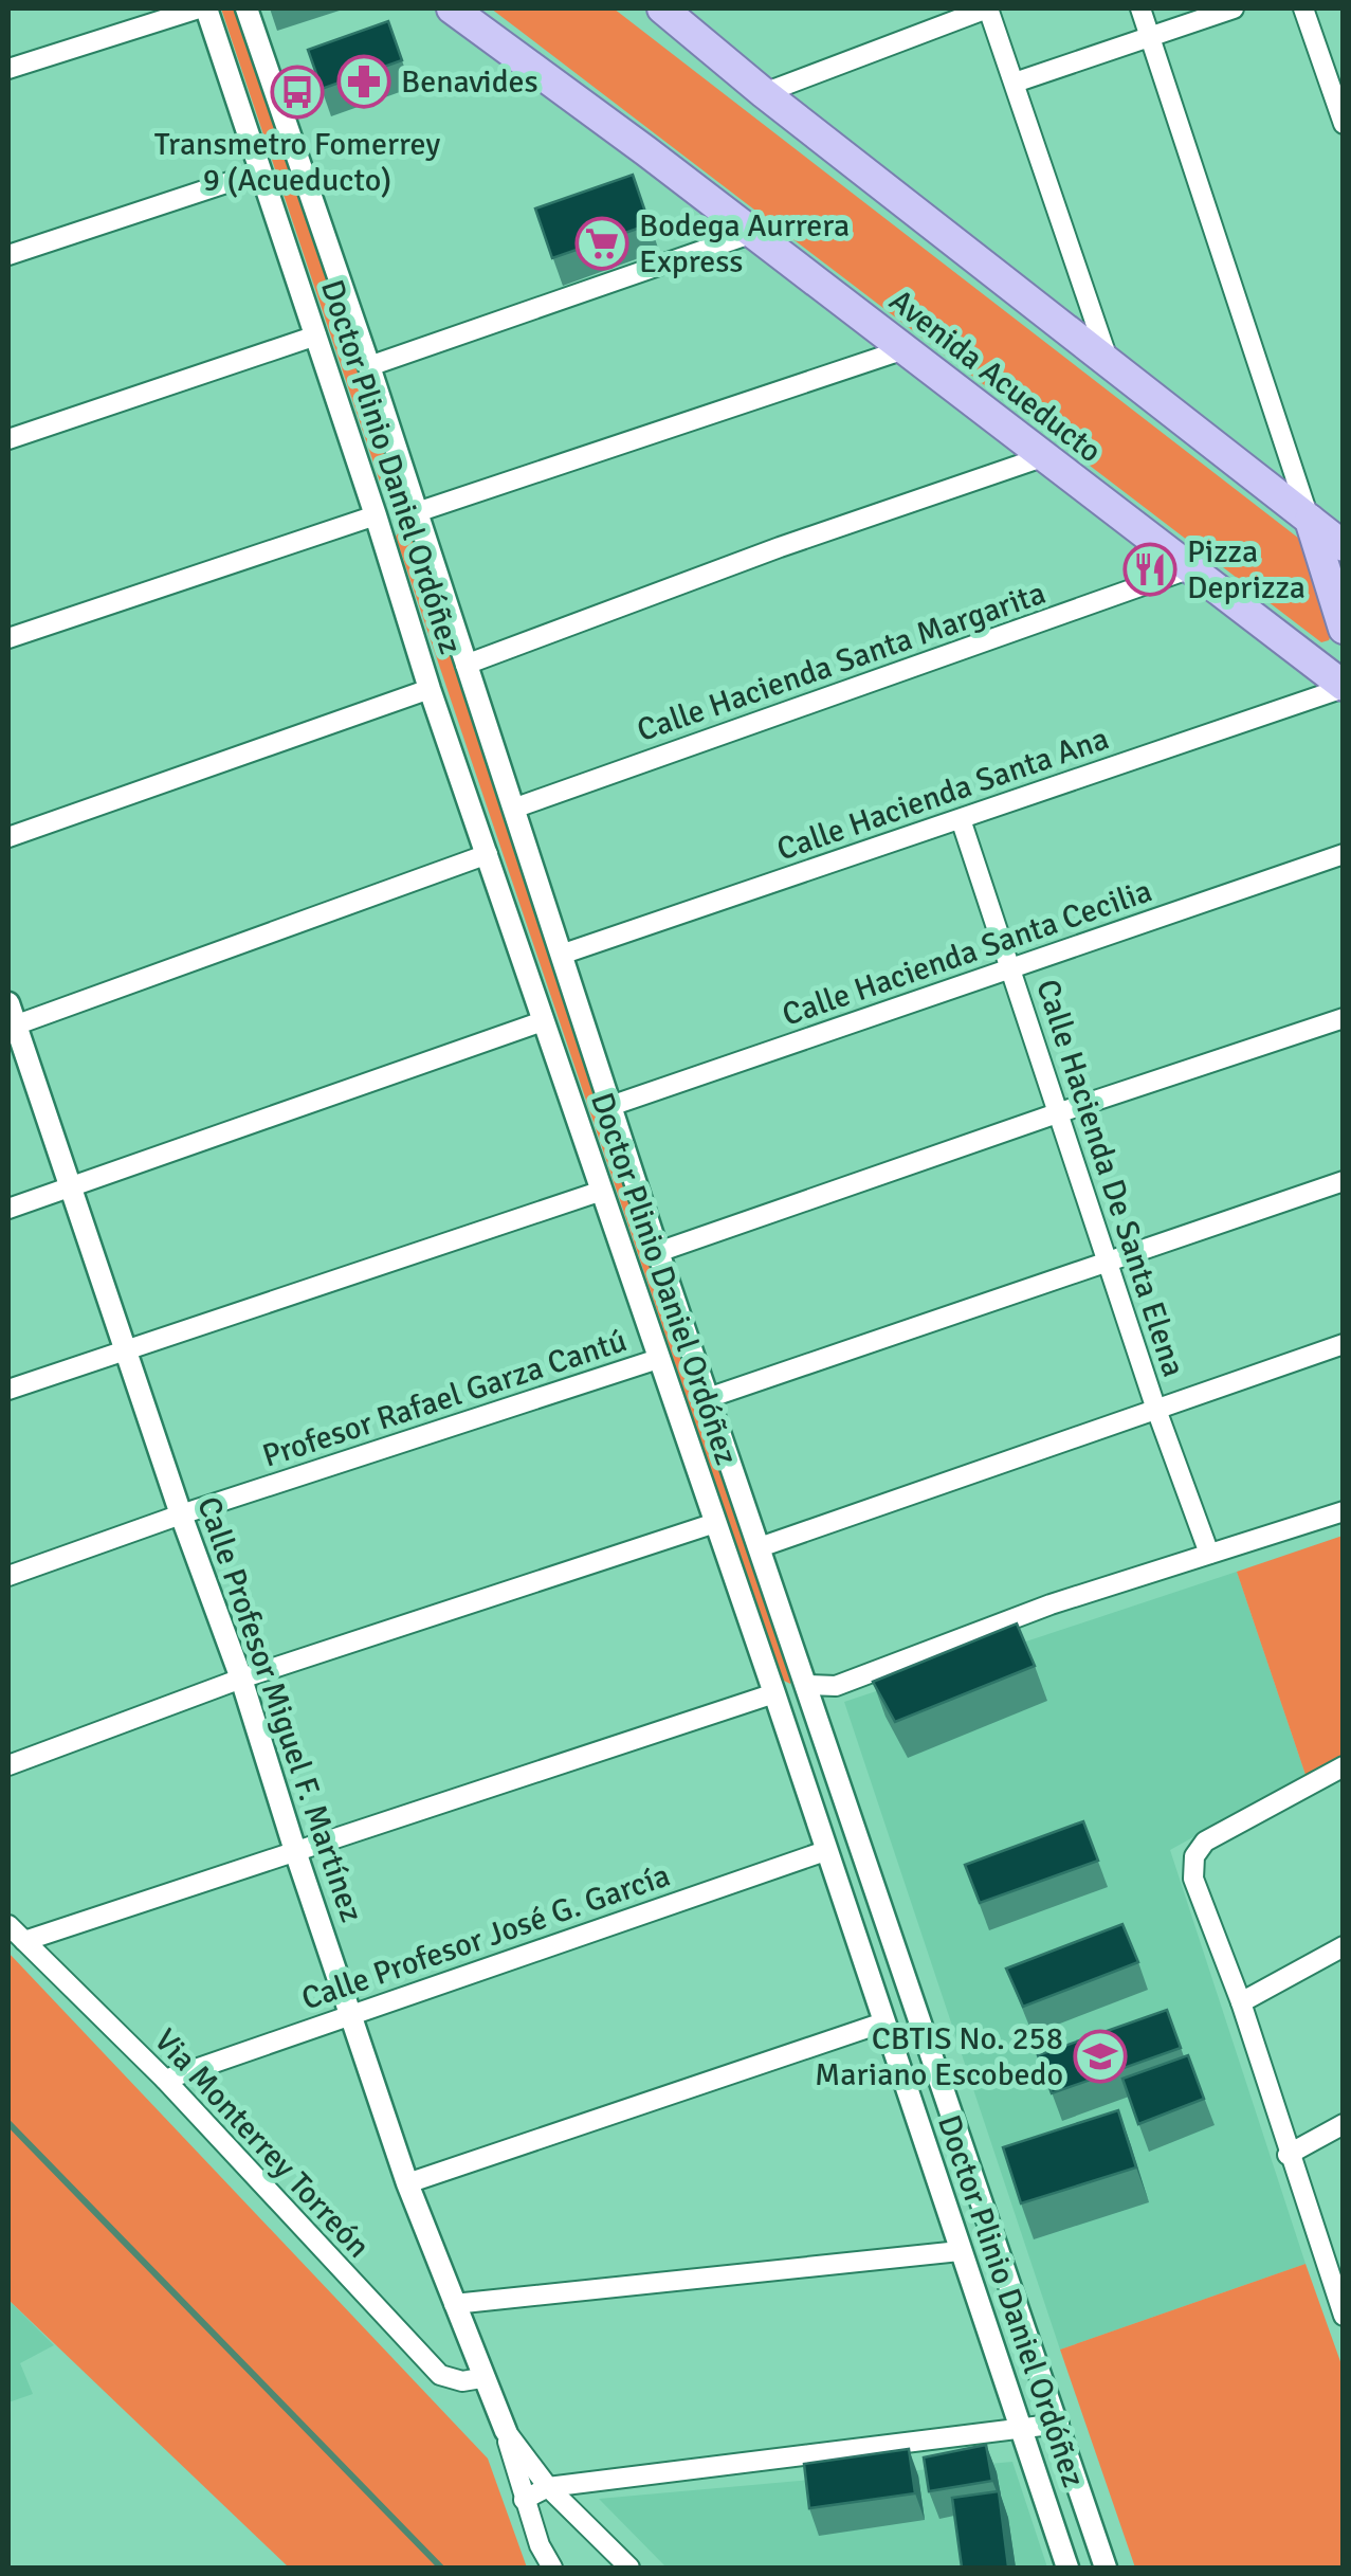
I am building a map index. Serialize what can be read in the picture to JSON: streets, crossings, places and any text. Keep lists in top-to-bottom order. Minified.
{"streets":{"main road":["Avenida Acueducto"],"street":["Doctor Plinio Daniel Ordóñez","Calle Hacienda Santa Margarita","Calle Hacienda Santa Ana","Calle Hacienda Santa Cecilia","Calle Hacienda De Santa Elena","Profesor Rafael Garza Cantú","Calle Profesor Miguel F. Martínez","Calle Profesor José G. García","Via Monterrey Torreón"]},"crossings":[["Avenida Acueducto","Calle Hacienda Santa Margarita"],["Avenida Acueducto","Calle Hacienda Santa Ana"],["Doctor Plinio Daniel Ordóñez","Calle Hacienda Santa Margarita"],["Doctor Plinio Daniel Ordóñez","Calle Hacienda Santa Ana"],["Doctor Plinio Daniel Ordóñez","Calle Hacienda Santa Cecilia"],["Doctor Plinio Daniel Ordóñez","Profesor Rafael Garza Cantú"],["Doctor Plinio Daniel Ordóñez","Calle Profesor José G. García"],["Calle Hacienda Santa Ana","Calle Hacienda De Santa Elena"],["Calle Hacienda Santa Cecilia","Calle Hacienda De Santa Elena"],["Profesor Rafael Garza Cantú","Calle Profesor Miguel F. Martínez"],["Calle Profesor Miguel F. Martínez","Calle Profesor José G. García"],["Calle Profesor Miguel F. Martínez","Via Monterrey Torreón"],["Calle Profesor José G. García","Via Monterrey Torreón"]],"places":{"pharmacy":["Benavides"],"bus stop":["Transmetro Fomerrey 9 (Acueducto)"],"supermarket":["Bodega Aurrera Express"],"restaurant":["Pizza Deprizza"],"school or university":["CBTIS No. 258 Mariano Escobedo"]}}
